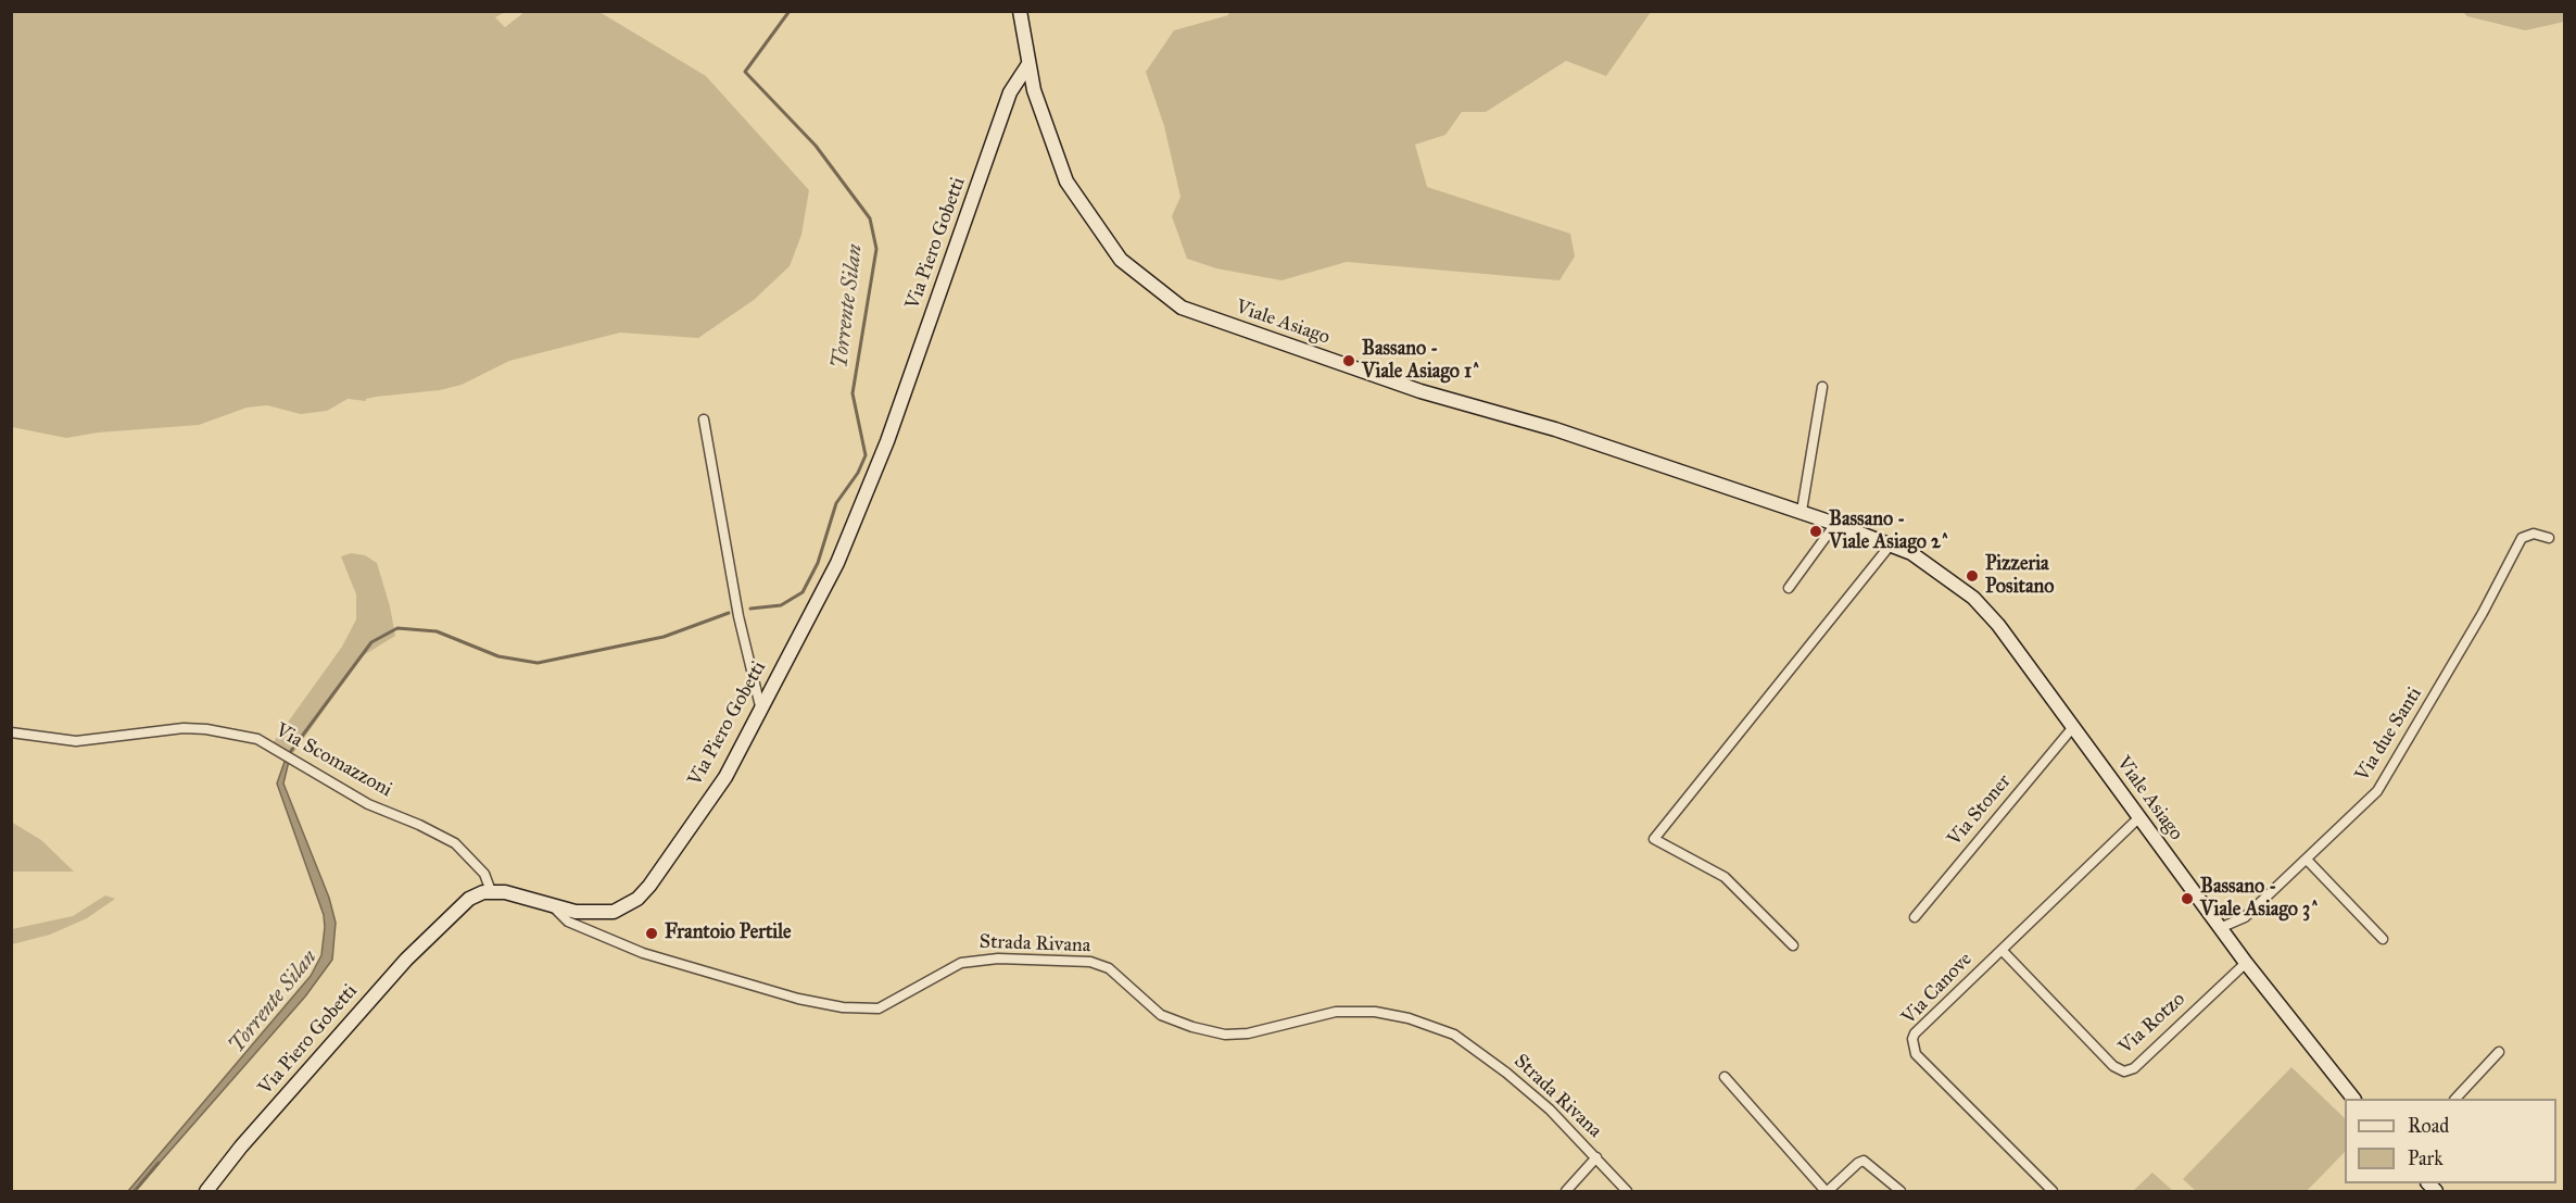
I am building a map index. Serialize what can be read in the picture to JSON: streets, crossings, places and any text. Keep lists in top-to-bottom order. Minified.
{"streets":{"main road":["Via Piero Gobetti","Viale Asiago"],"street":["Via due Santi","Via Scomazzoni","Via Stoner","Strada Rivana","Via Canove","Via Rotzo"]},"crossings":[["Via Piero Gobetti","Viale Asiago"],["Via Piero Gobetti","Via Scomazzoni"],["Via Piero Gobetti","Strada Rivana"],["Viale Asiago","Via due Santi"],["Viale Asiago","Via Stoner"],["Viale Asiago","Via Canove"],["Viale Asiago","Via Rotzo"],["Via Canove","Via Rotzo"]],"water":["Torrente Silan"],"places":["Bassano - Viale Asiago 1^","Bassano - Viale Asiago 2^","Pizzeria Positano","Bassano - Viale Asiago 3^","Frantoio Pertile"],"legend":["Road","Park"]}
